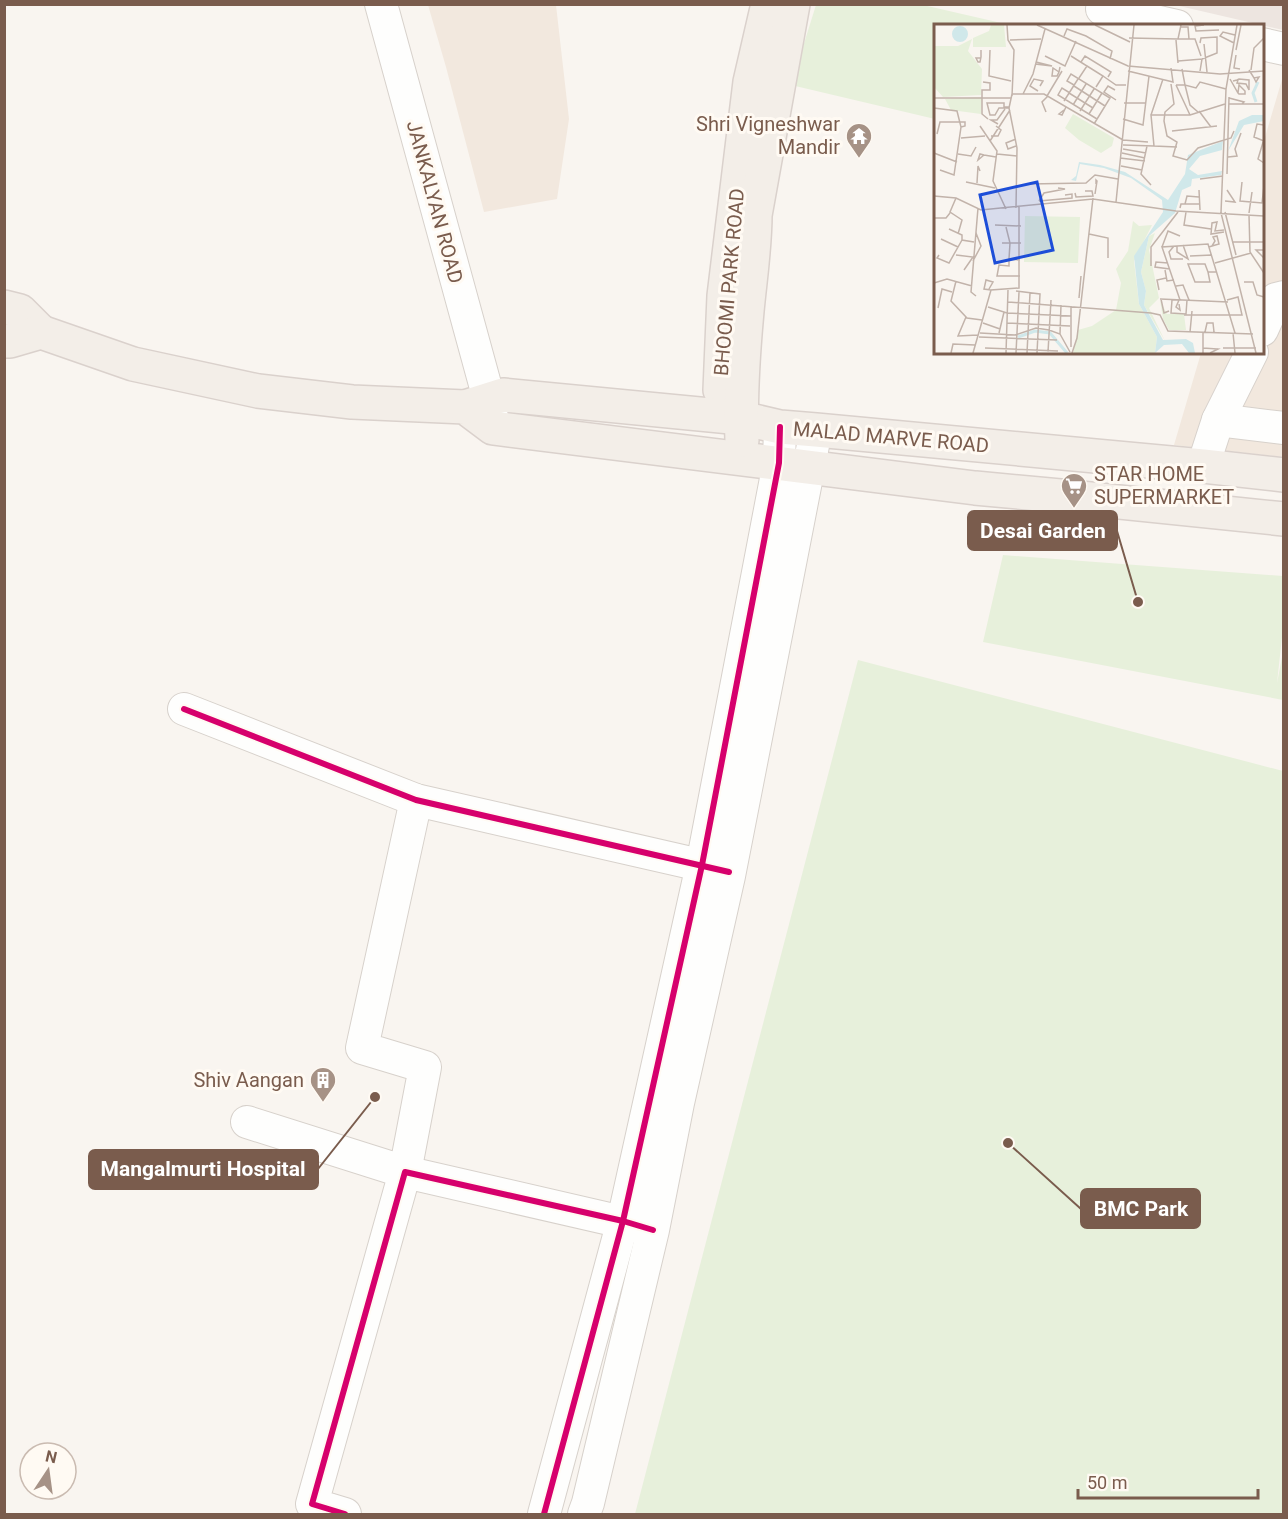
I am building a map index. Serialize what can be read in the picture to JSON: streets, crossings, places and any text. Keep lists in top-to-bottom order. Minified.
{"streets":{"main road":["BHOOMI PARK ROAD","MALAD MARVE ROAD"],"street":["JANKALYAN ROAD"]},"crossings":[["JANKALYAN ROAD","MALAD MARVE ROAD"],["BHOOMI PARK ROAD","MALAD MARVE ROAD"]],"places":{"temple":["Shri Vigneshwar Mandir"],"supermarket":["STAR HOME SUPERMARKET"],"other":["Desai Garden","Mangalmurti Hospital","BMC Park"],"building":["Shiv Aangan"]},"scale_bar":"50 m","north":"top"}
